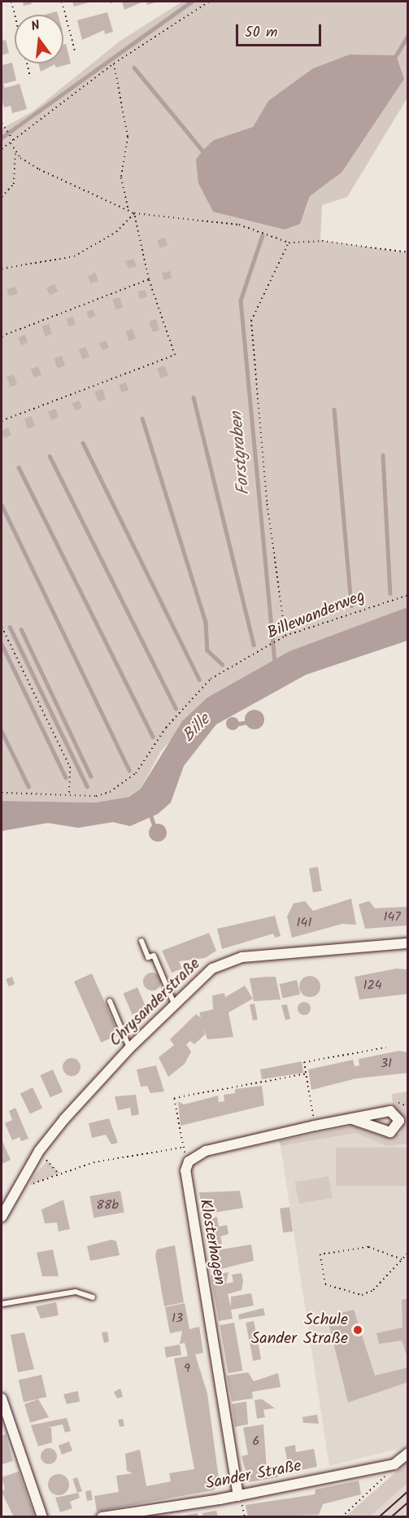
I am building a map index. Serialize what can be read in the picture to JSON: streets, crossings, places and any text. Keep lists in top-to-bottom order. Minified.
{"streets":{"street":["Chrysanderstraße","Klosterhagen","Sander Straße"],"path":["Billewanderweg"]},"crossings":[["Klosterhagen","Sander Straße"]],"water":["Forstgraben","Bille"],"places":["Schule Sander Straße"],"house_numbers":["147","141","124","31","88b","13","9","6"],"scale_bar":"50 m","north":"top"}
